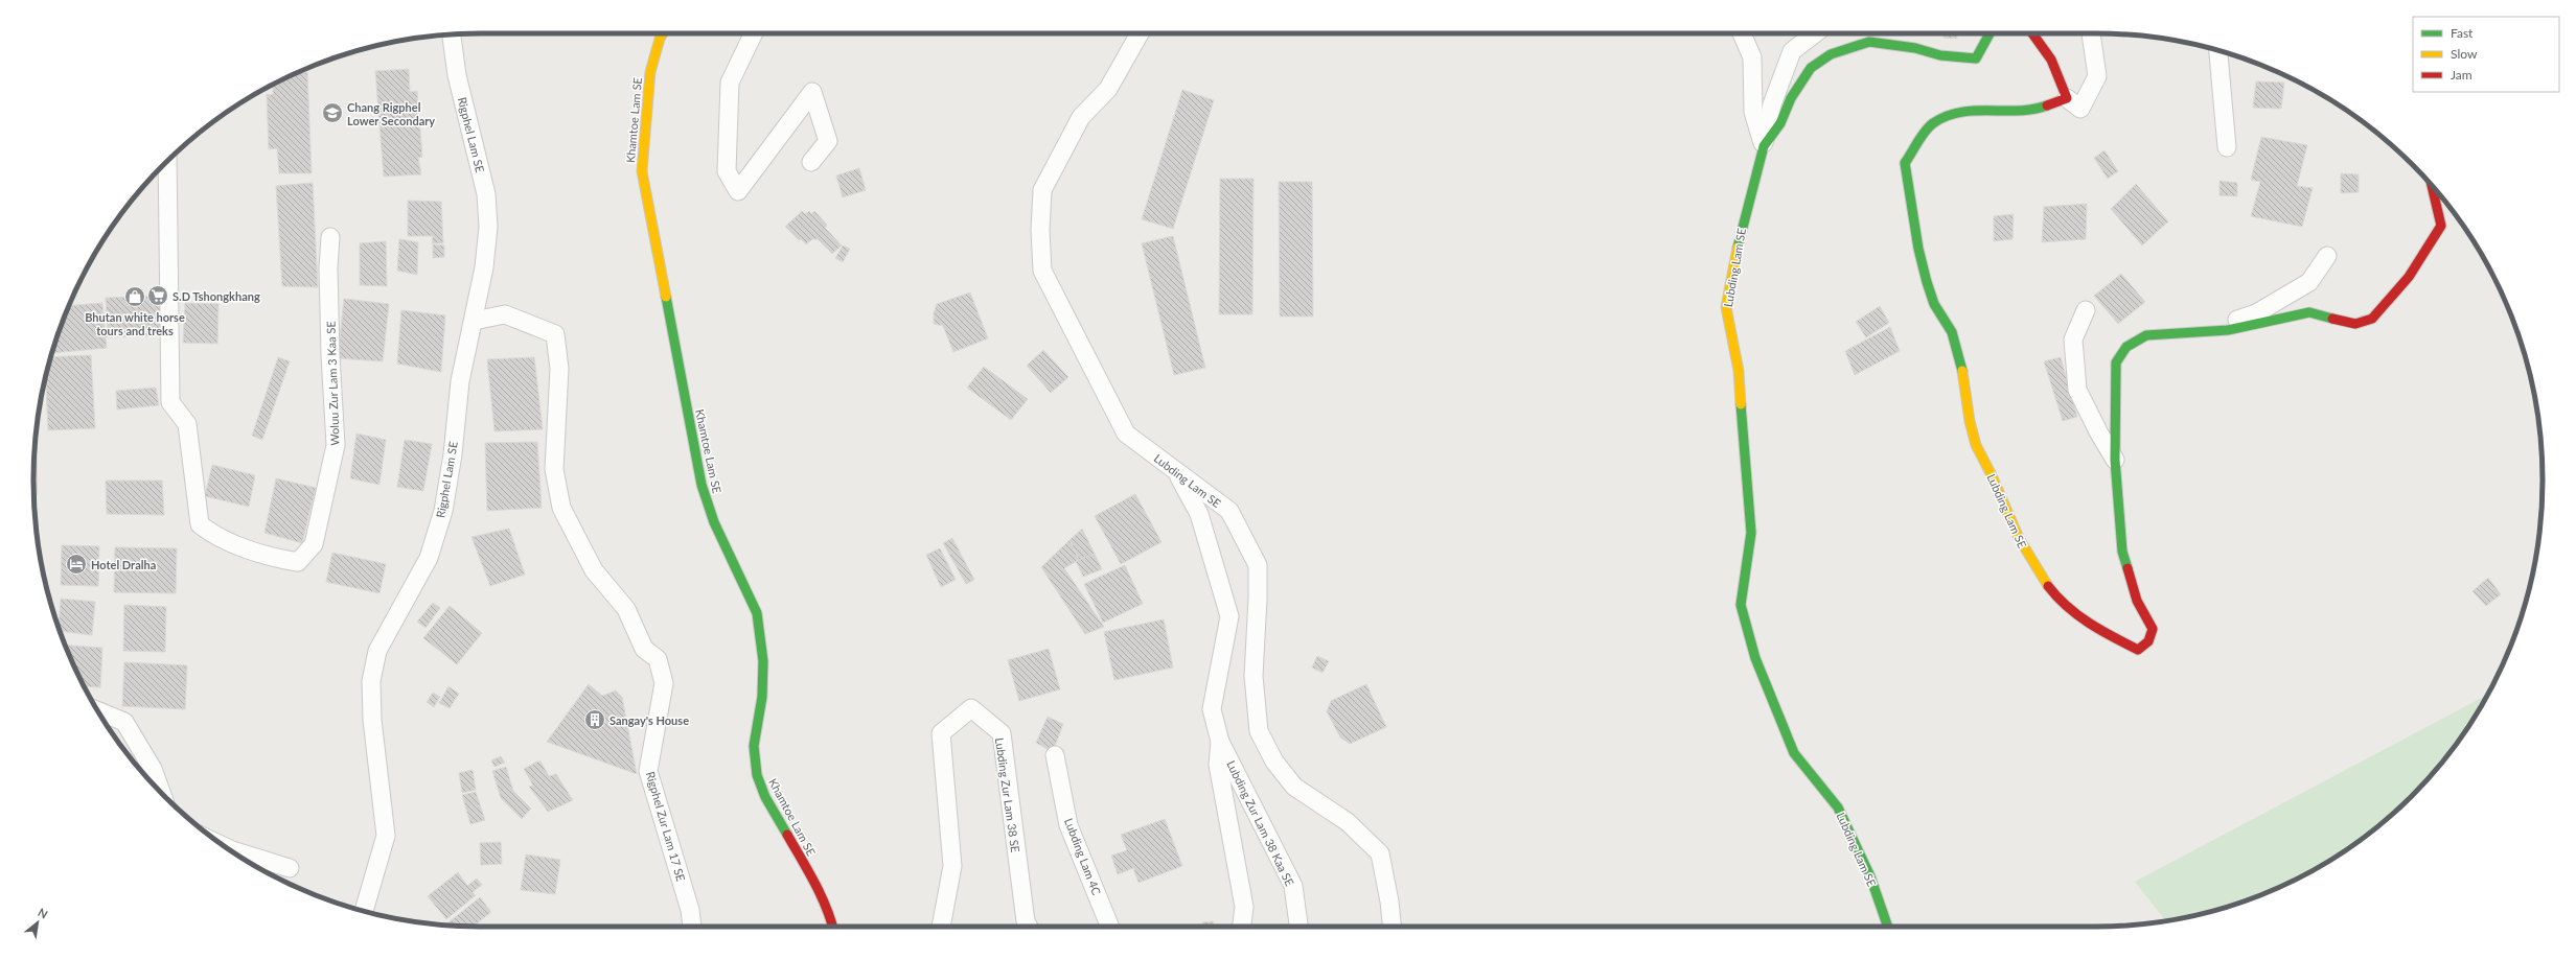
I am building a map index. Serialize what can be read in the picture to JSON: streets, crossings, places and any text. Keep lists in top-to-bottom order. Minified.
{"streets":{"street":["Khamtoe Lam SE","Rigphel Lam SE","Lubding Lam SE","Woluu Zur Lam 3 Kaa SE","Lubding Zur Lam 38 SE","Lubding Zur Lam 38 Kaa SE","Rigphel Zur Lam 17 SE","Lubding Lam 4C"]},"crossings":[["Rigphel Lam SE","Rigphel Zur Lam 17 SE"]],"places":{"school or university":["Chang Rigphel Lower Secondary"],"supermarket":["S.D Tshongkhang"],"shop":["Bhutan white horse tours and treks"],"hotel":["Hotel Dralha"],"building":["Sangay's House"]},"legend":["Fast","Slow","Jam"],"north":"top right"}
